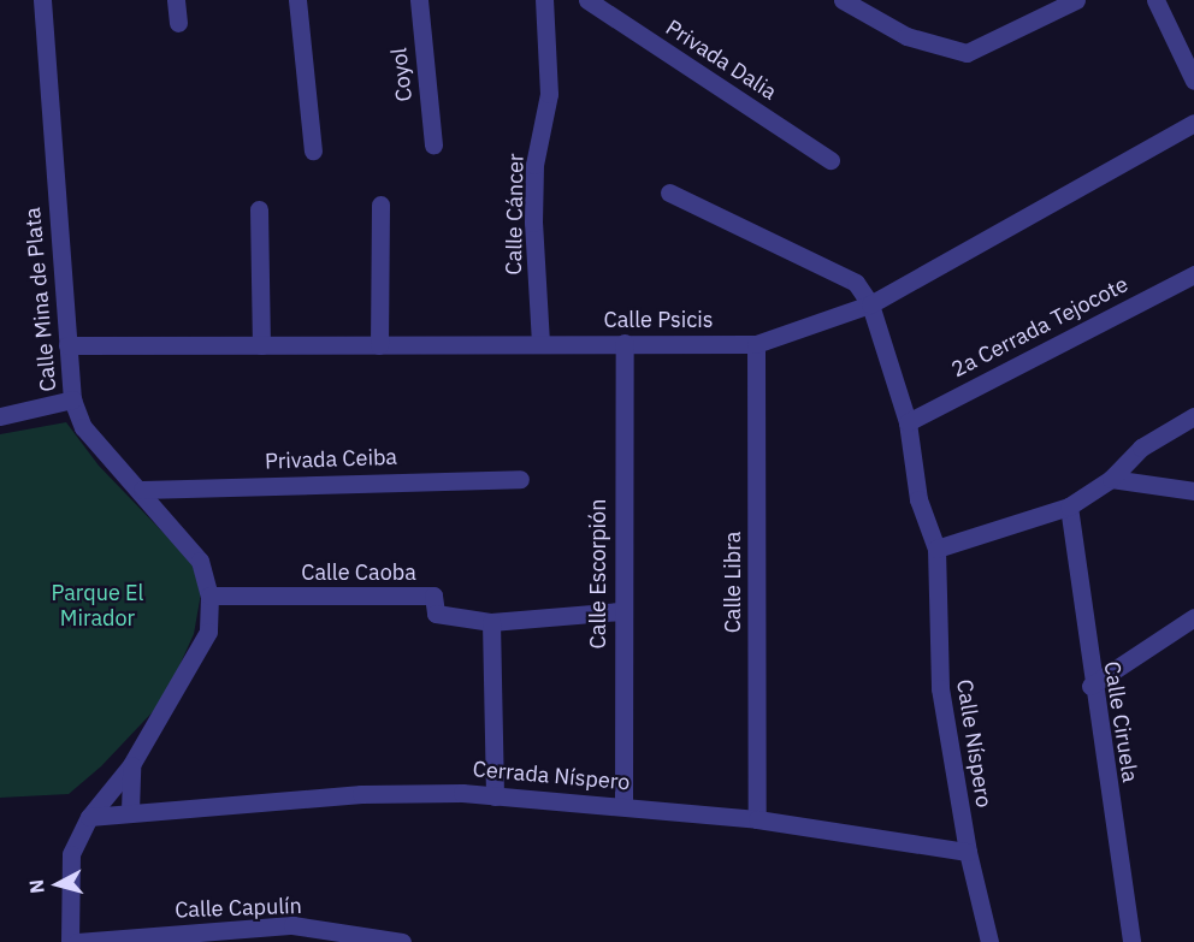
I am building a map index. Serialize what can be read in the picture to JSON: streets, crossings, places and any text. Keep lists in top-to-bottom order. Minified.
{"streets":{"street":["Privada Dalia","Coyol","Calle Cáncer","Calle Mina de Plata","Calle Psicis","2a Cerrada Tejocote","Privada Ceiba","Calle Caoba","Calle Escorpión","Calle Libra","Calle Ciruela","Calle Níspero","Cerrada Níspero","Calle Capulín"]},"crossings":[["Calle Cáncer","Calle Psicis"],["Calle Mina de Plata","Calle Psicis"],["Calle Mina de Plata","Privada Ceiba"],["Calle Mina de Plata","Calle Caoba"],["Calle Mina de Plata","Cerrada Níspero"],["Calle Psicis","Calle Escorpión"],["Calle Psicis","Calle Libra"],["Calle Psicis","Calle Níspero"],["2a Cerrada Tejocote","Calle Níspero"],["Calle Escorpión","Cerrada Níspero"],["Calle Libra","Cerrada Níspero"],["Calle Níspero","Cerrada Níspero"]],"parks":["Parque El Mirador"],"north":"left"}
